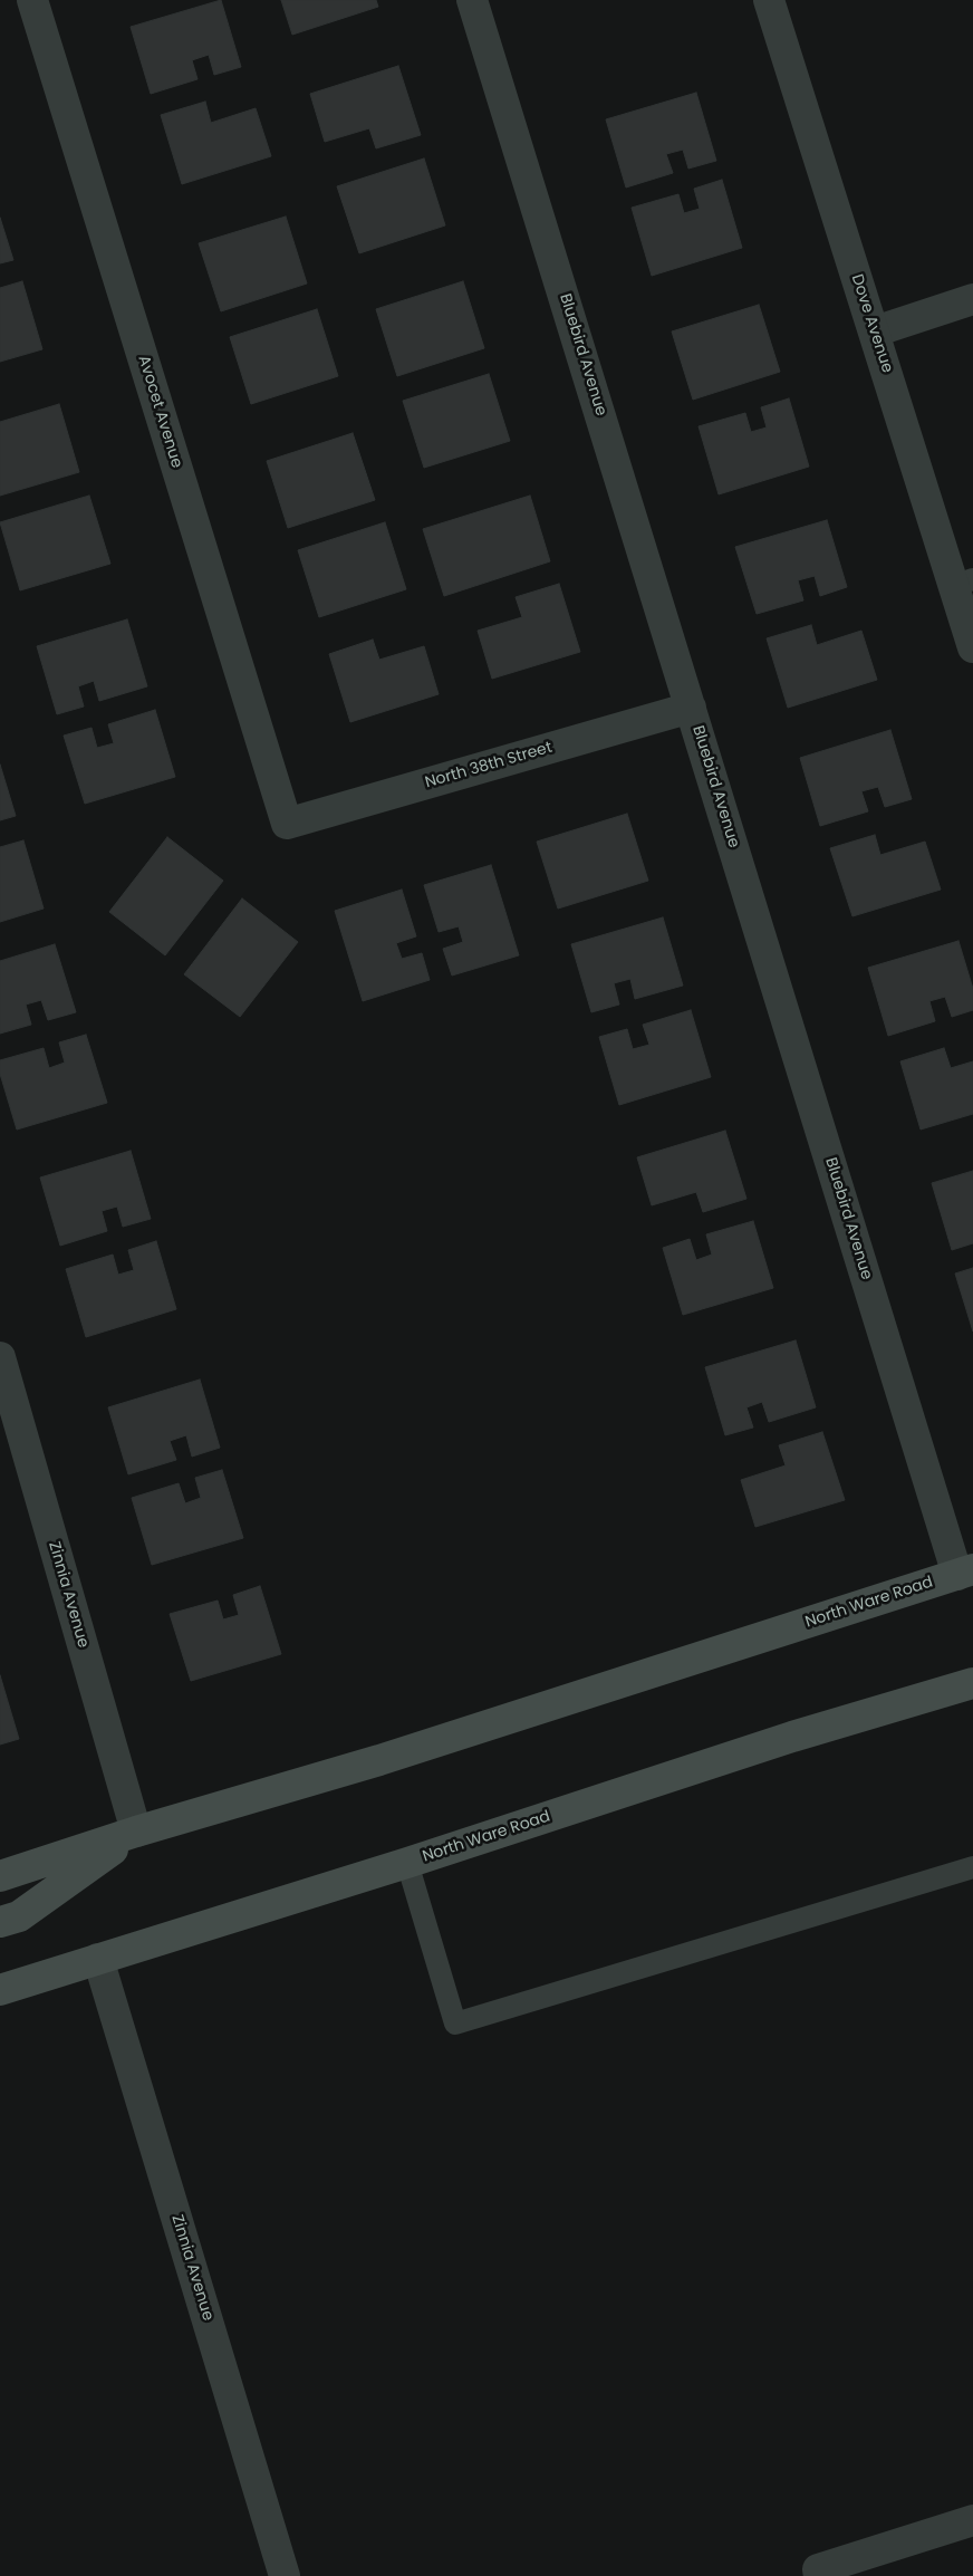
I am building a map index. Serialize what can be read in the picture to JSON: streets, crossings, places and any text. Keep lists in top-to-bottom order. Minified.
{"streets":{"main road":["North Ware Road"],"street":["Dove Avenue","Bluebird Avenue","Avocet Avenue","North 38th Street","Zinnia Avenue"]},"crossings":[["Bluebird Avenue","North 38th Street"],["Bluebird Avenue","North Ware Road"],["Avocet Avenue","North 38th Street"],["Zinnia Avenue","North Ware Road"]]}
